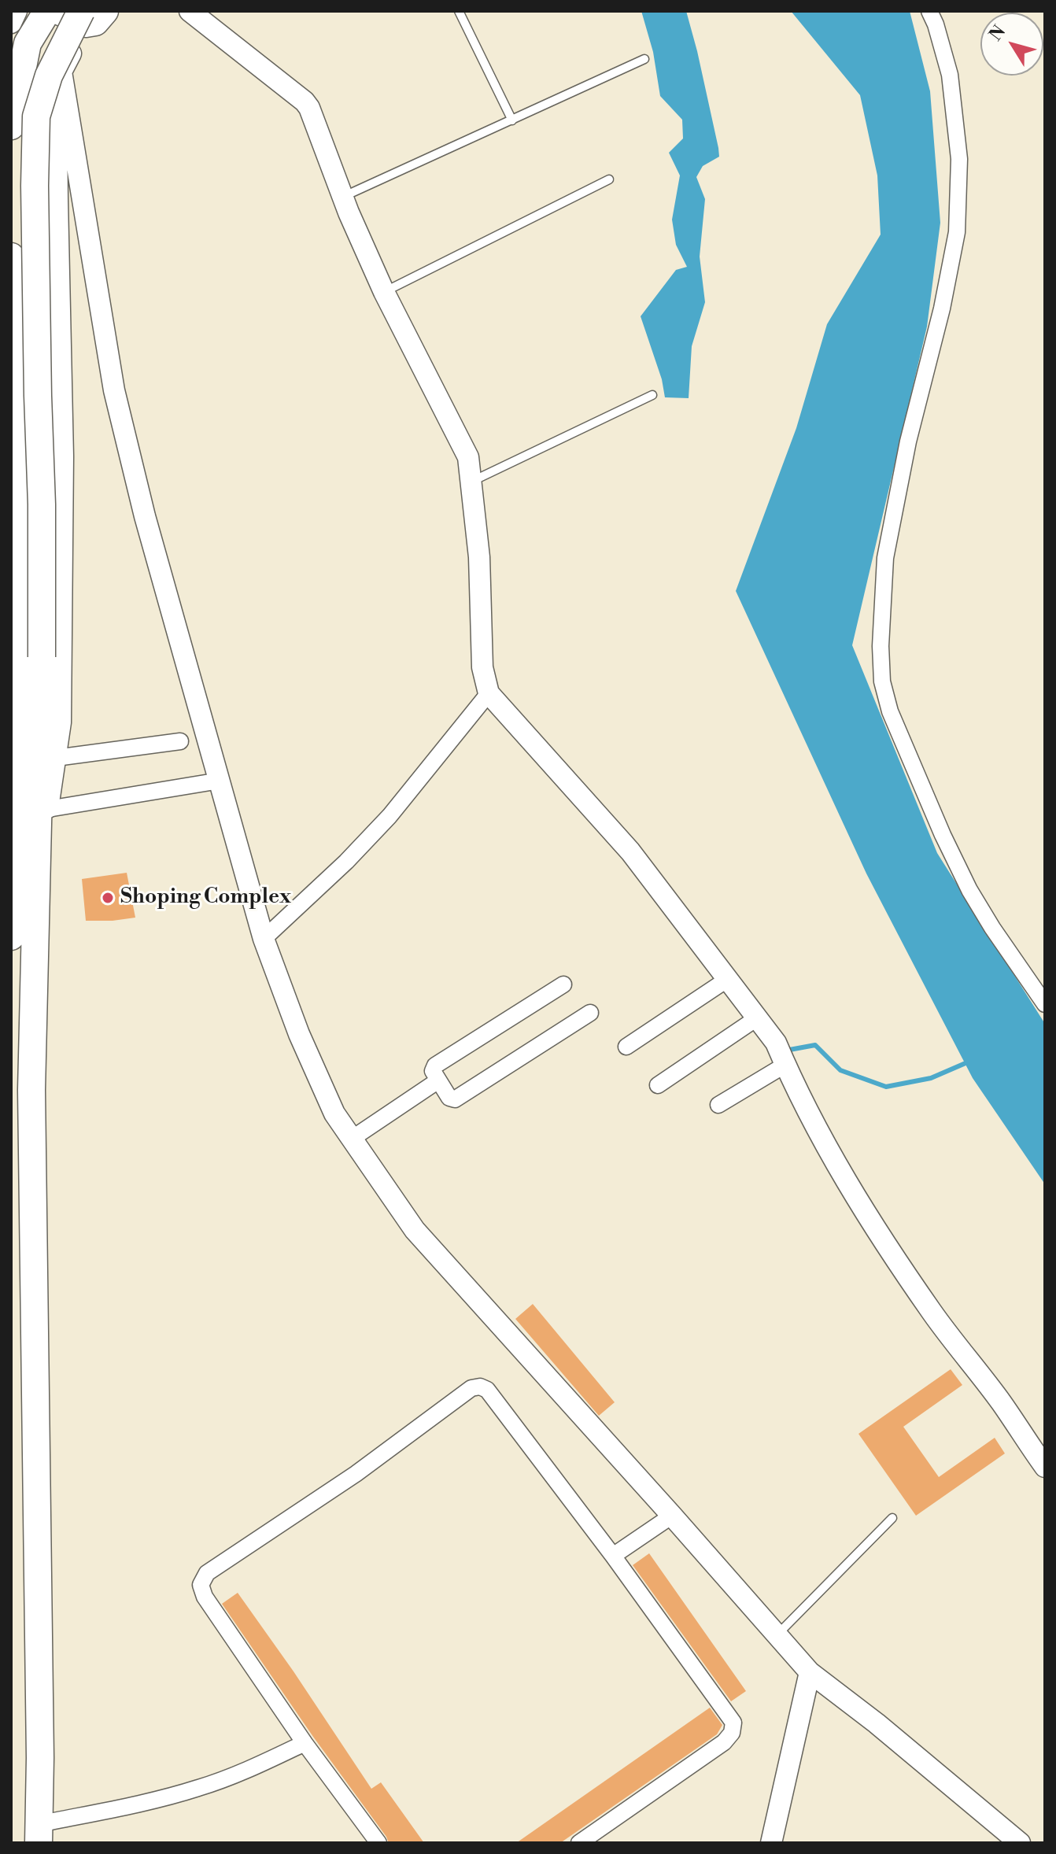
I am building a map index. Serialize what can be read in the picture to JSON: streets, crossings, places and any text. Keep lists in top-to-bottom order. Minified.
{"places":["Shoping Complex"],"north":"top left"}
